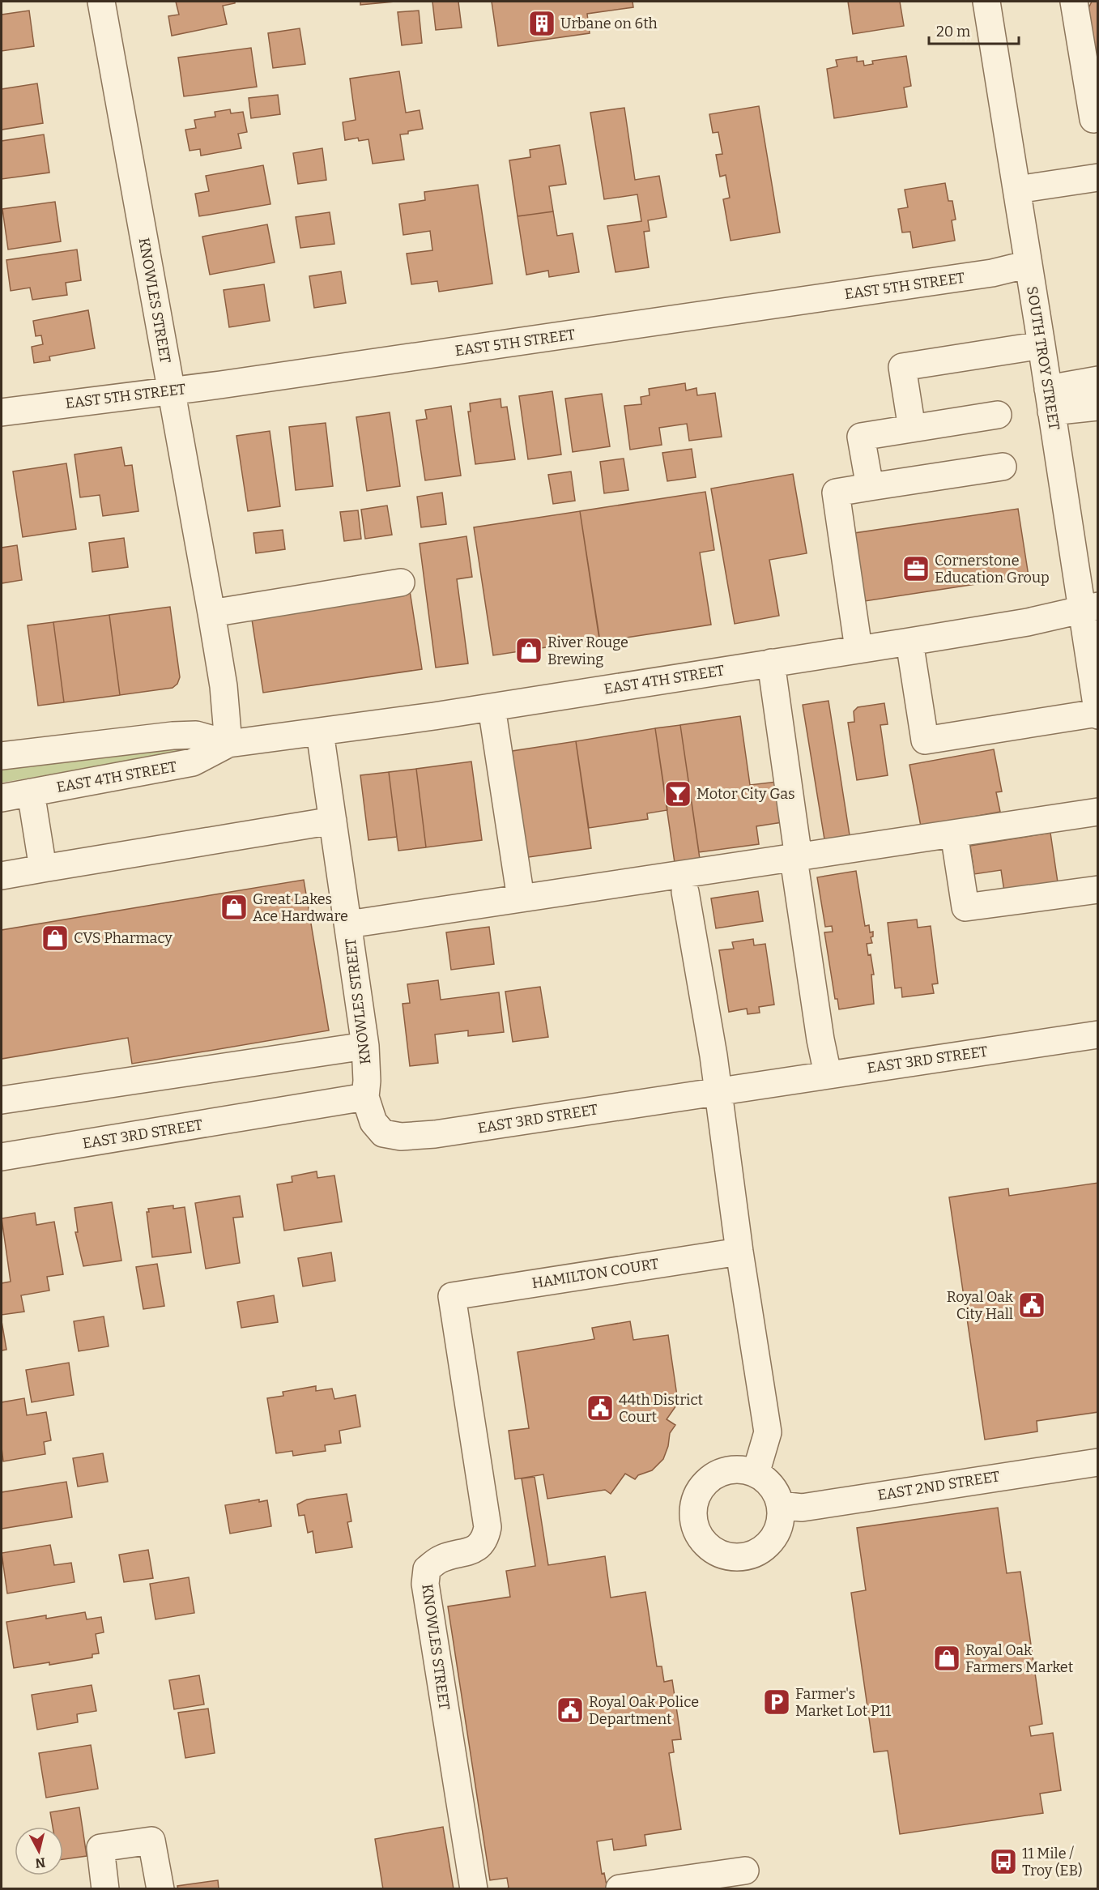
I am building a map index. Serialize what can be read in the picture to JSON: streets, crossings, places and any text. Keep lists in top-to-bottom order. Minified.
{"streets":{"street":["EAST 5TH STREET","KNOWLES STREET","SOUTH TROY STREET","EAST 4TH STREET","EAST 3RD STREET","HAMILTON COURT","EAST 2ND STREET"]},"crossings":[["EAST 5TH STREET","KNOWLES STREET"],["EAST 5TH STREET","SOUTH TROY STREET"],["KNOWLES STREET","EAST 4TH STREET"],["KNOWLES STREET","EAST 3RD STREET"],["KNOWLES STREET","HAMILTON COURT"],["SOUTH TROY STREET","EAST 4TH STREET"]],"places":{"building":["Urbane on 6th"],"office":["Cornerstone Education Group"],"shop":["River Rouge Brewing","Great Lakes Ace Hardware","CVS Pharmacy","Royal Oak Farmers Market"],"bar":["Motor City Gas"],"public building":["Royal Oak City Hall","44th District Court","Royal Oak Police Department"],"parking":["Farmer's Market Lot P11"],"bus stop":["11 Mile / Troy (EB)"]},"scale_bar":"20 m","north":"bottom"}
